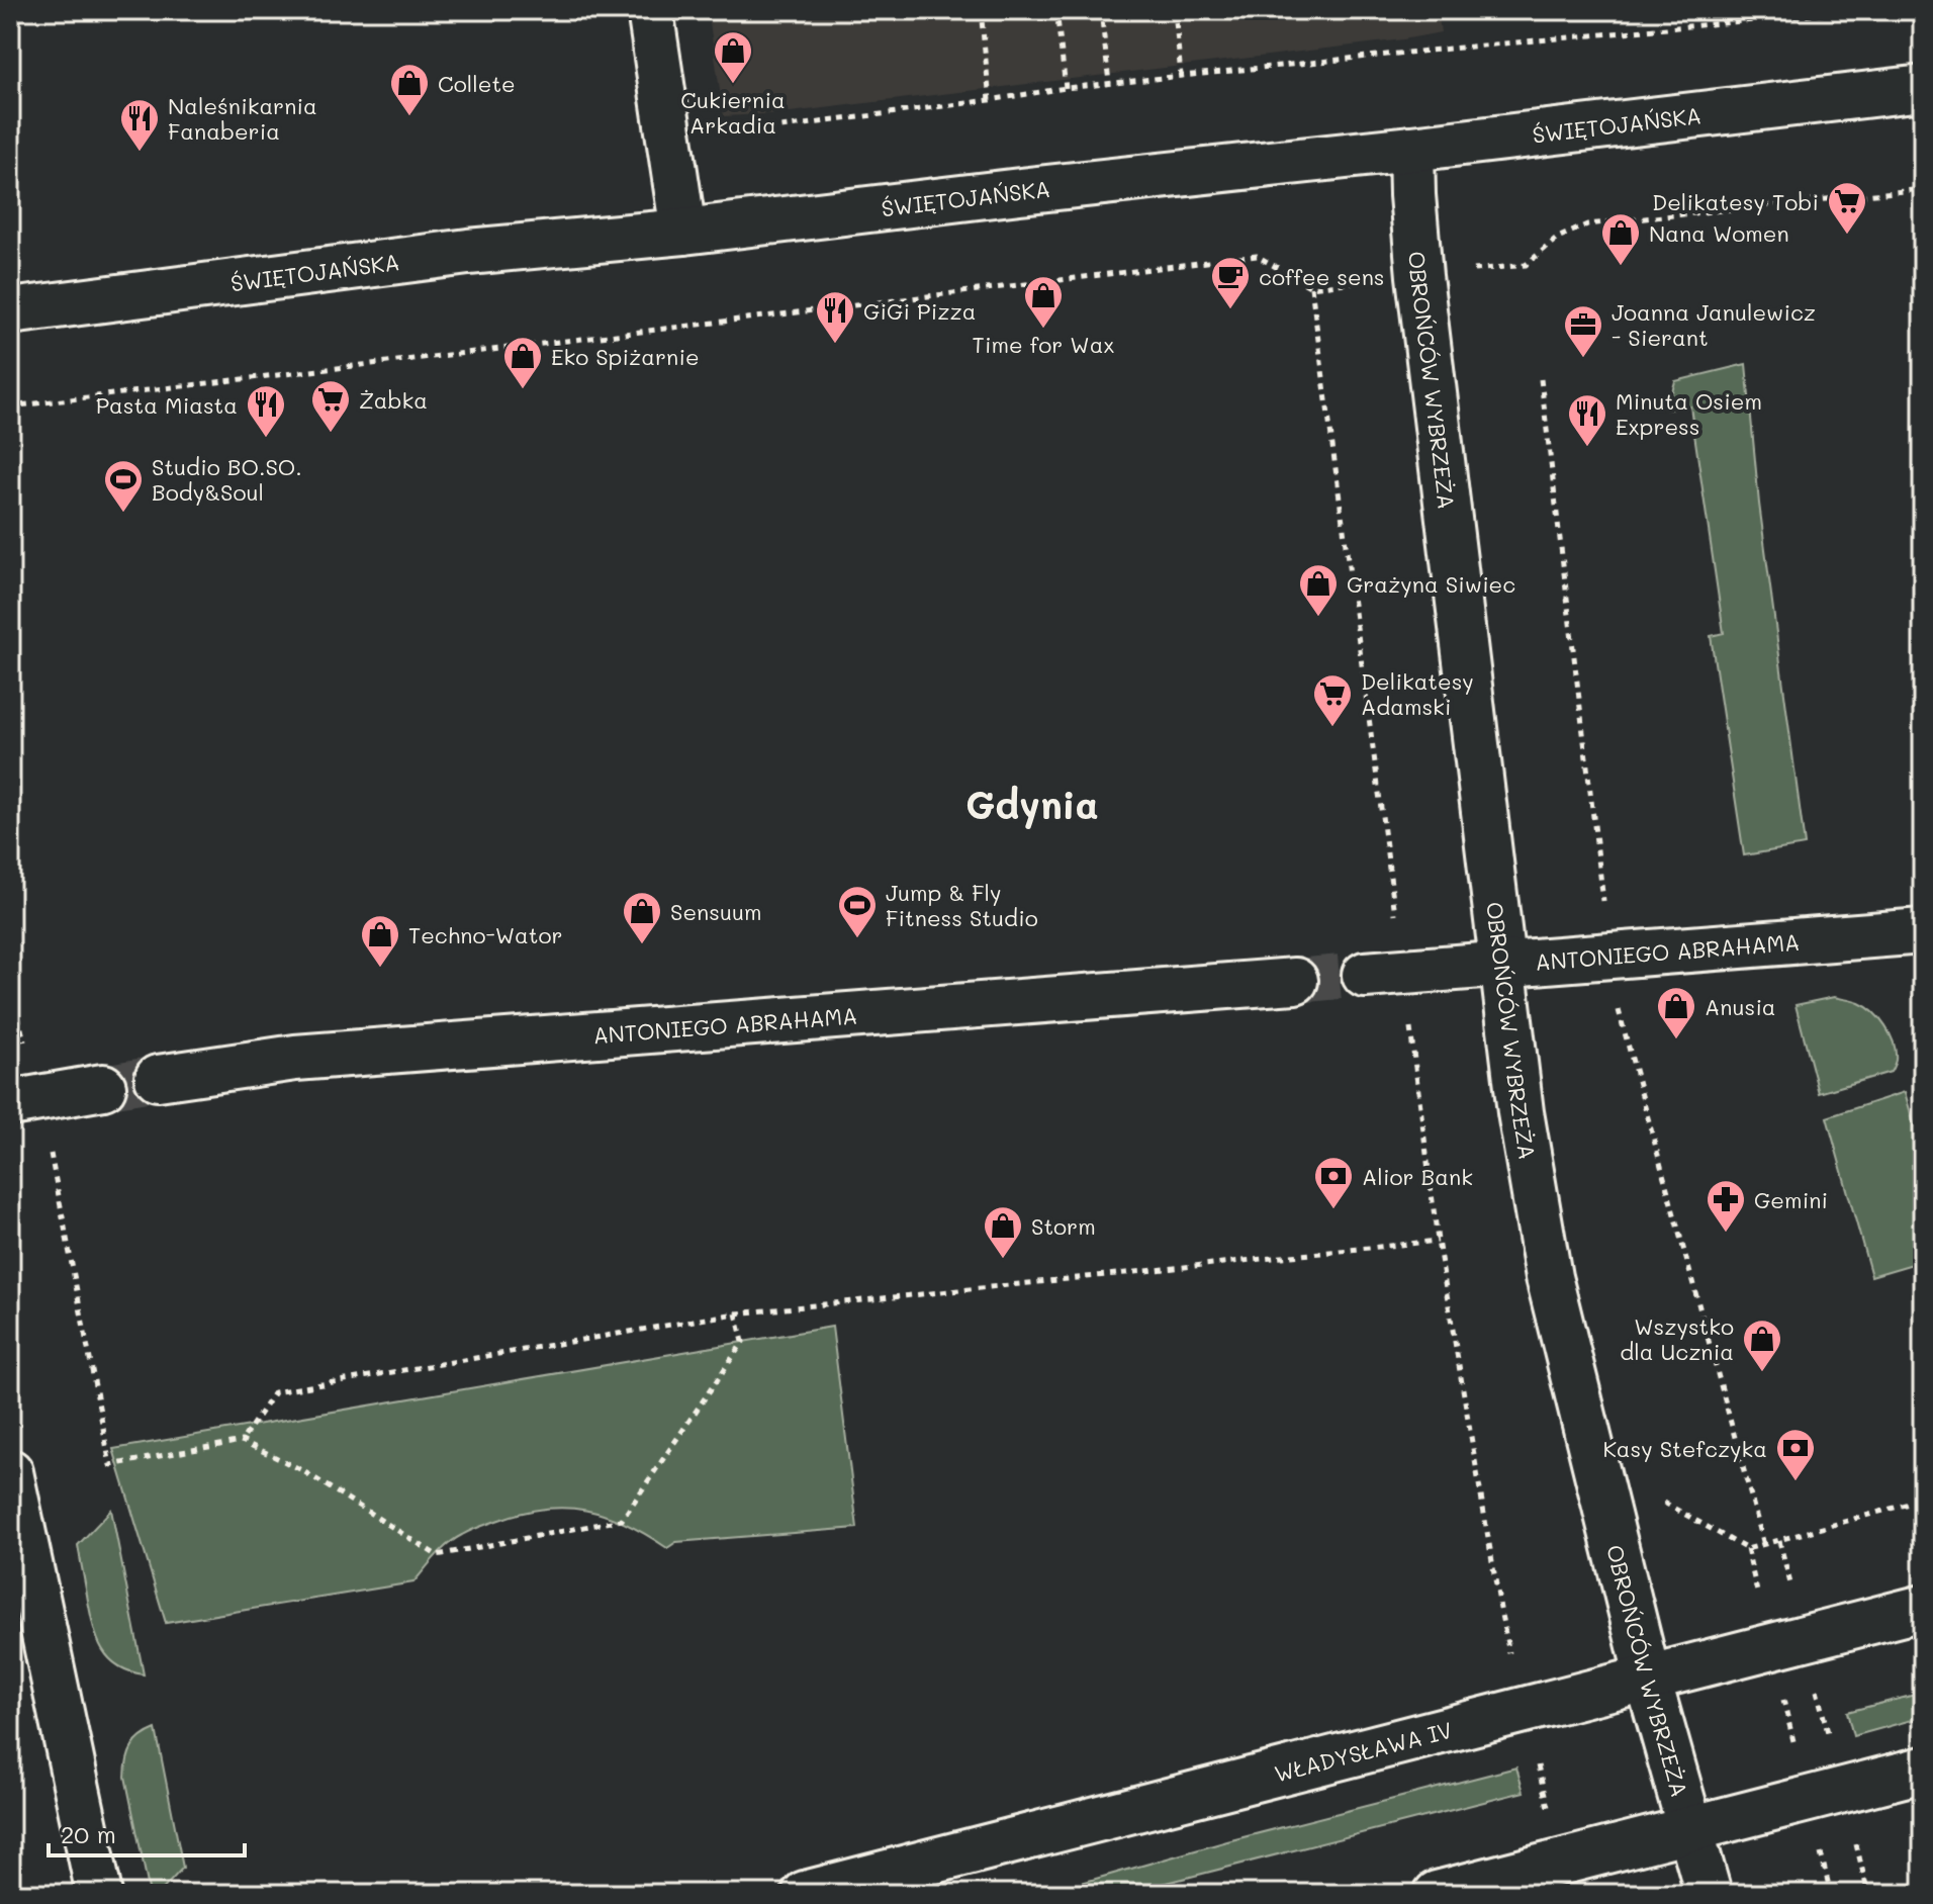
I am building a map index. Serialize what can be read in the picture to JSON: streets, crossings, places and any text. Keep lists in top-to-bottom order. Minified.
{"streets":{"street":["ŚWIĘTOJAŃSKA","OBROŃCÓW WYBRZEŻA","ANTONIEGO ABRAHAMA","WŁADYSŁAWA IV"]},"crossings":[["ŚWIĘTOJAŃSKA","OBROŃCÓW WYBRZEŻA"],["OBROŃCÓW WYBRZEŻA","ANTONIEGO ABRAHAMA"],["OBROŃCÓW WYBRZEŻA","WŁADYSŁAWA IV"]],"districts":["Gdynia"],"places":{"shop":["Cukiernia Arkadia","Collete","Nana Women","Time for Wax","Eko Spiżarnie","Grażyna Siwiec","Sensuum","Techno-Wator","Anusia","Storm","Wszystko dla Ucznia"],"restaurant":["Naleśnikarnia Fanaberia","GiGi Pizza","Pasta Miasta","Minuta Osiem Express"],"supermarket":["Delikatesy Tobi","Żabka","Delikatesy Adamski"],"cafe":["coffee sens"],"office":["Joanna Janulewicz - Sierant"],"sports":["Studio BO.SO. Body&Soul","Jump & Fly Fitness Studio"],"bank":["Alior Bank","Kasy Stefczyka"],"pharmacy":["Gemini"]},"scale_bar":"20 m"}
